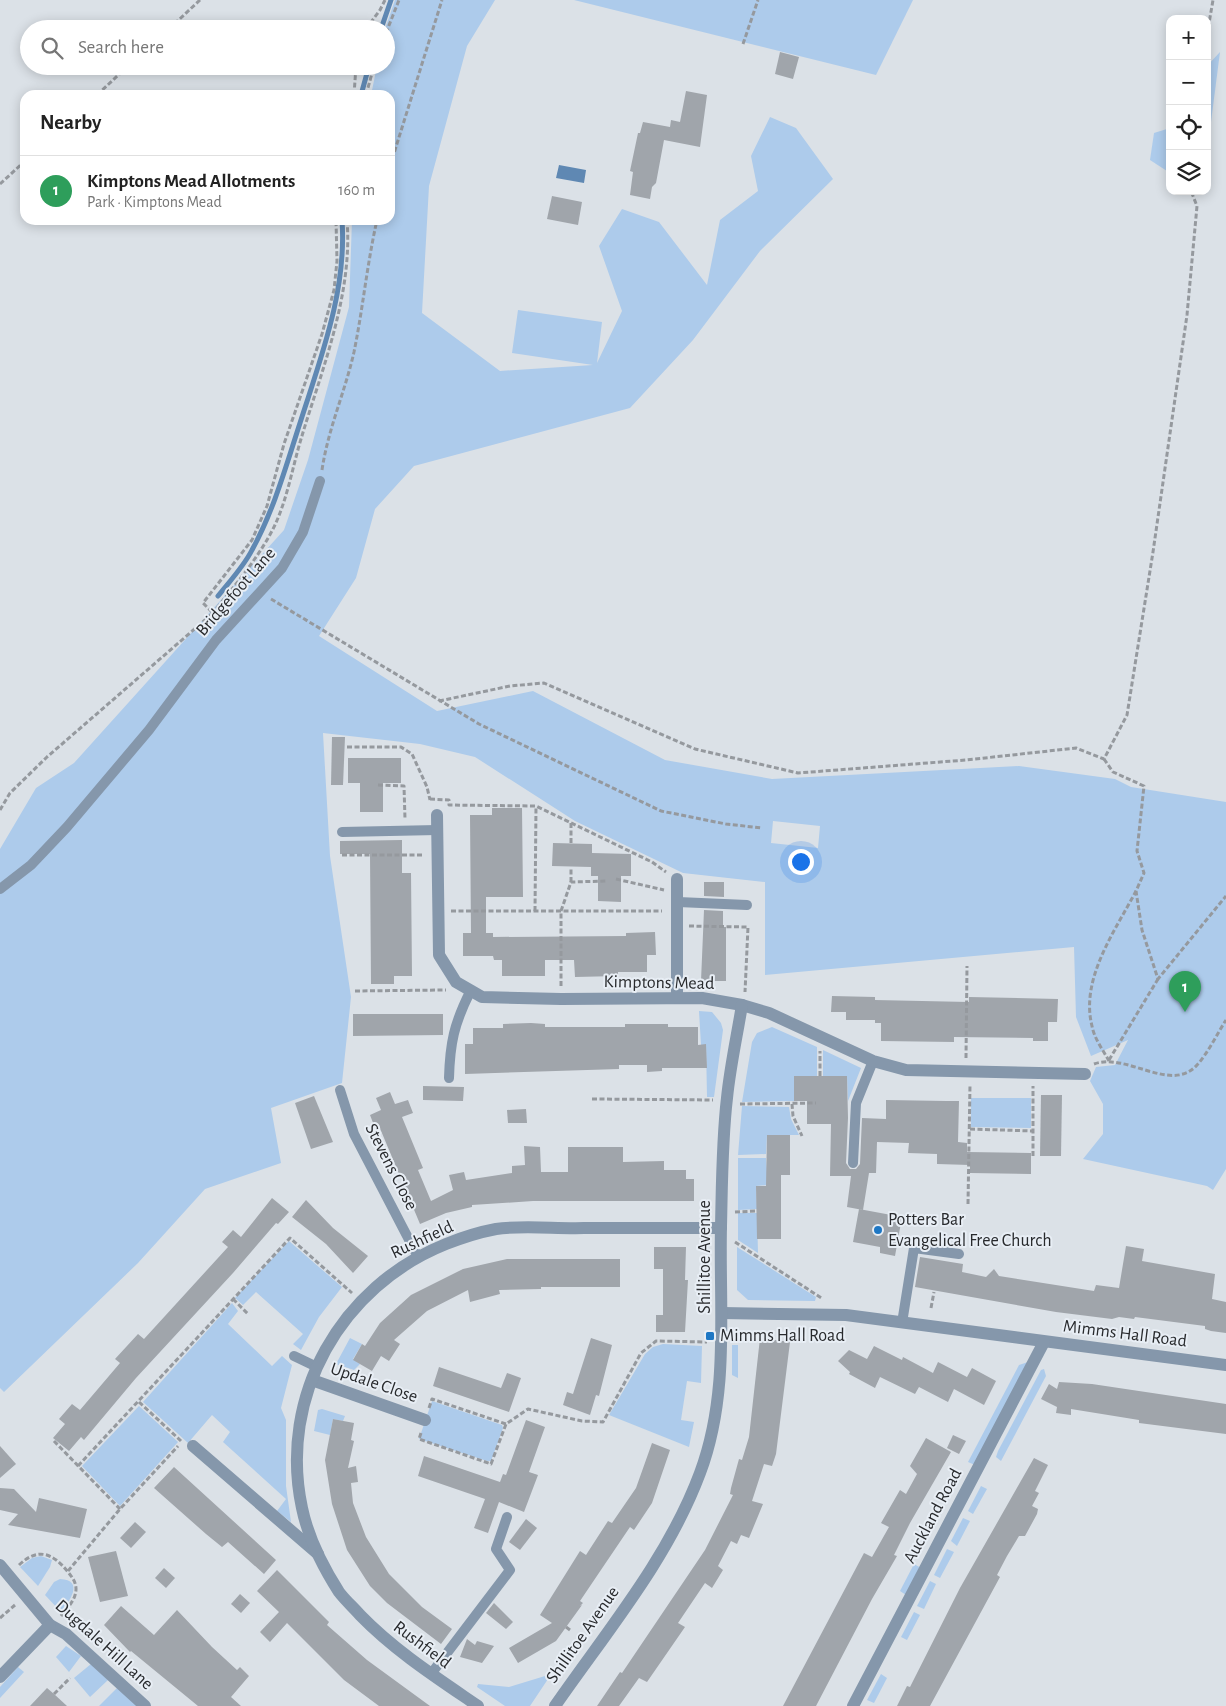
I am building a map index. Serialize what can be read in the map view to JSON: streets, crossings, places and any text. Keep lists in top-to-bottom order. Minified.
{"streets":{"street":["Kimptons Mead","Rushfield","Shillitoe Avenue","Mimms Hall Road","Updale Close","Auckland Road","Dugdale Hill Lane"],"lane":["Bridgefoot Lane","Stevens Close"]},"crossings":[["Kimptons Mead","Shillitoe Avenue"],["Stevens Close","Rushfield"],["Rushfield","Shillitoe Avenue"],["Rushfield","Updale Close"],["Shillitoe Avenue","Mimms Hall Road"],["Mimms Hall Road","Auckland Road"]],"places":{"other":["Potters Bar Evangelical Free Church"],"transit":["Mimms Hall Road"]},"page":{"map_buttons":["+","−"],"search":"Search here","heading":"Nearby","list":[{"mark":"1","name":"Kimptons Mead Allotments","note":"Park · Kimptons Mead","value":"160 m"}],"pins":"1"}}
